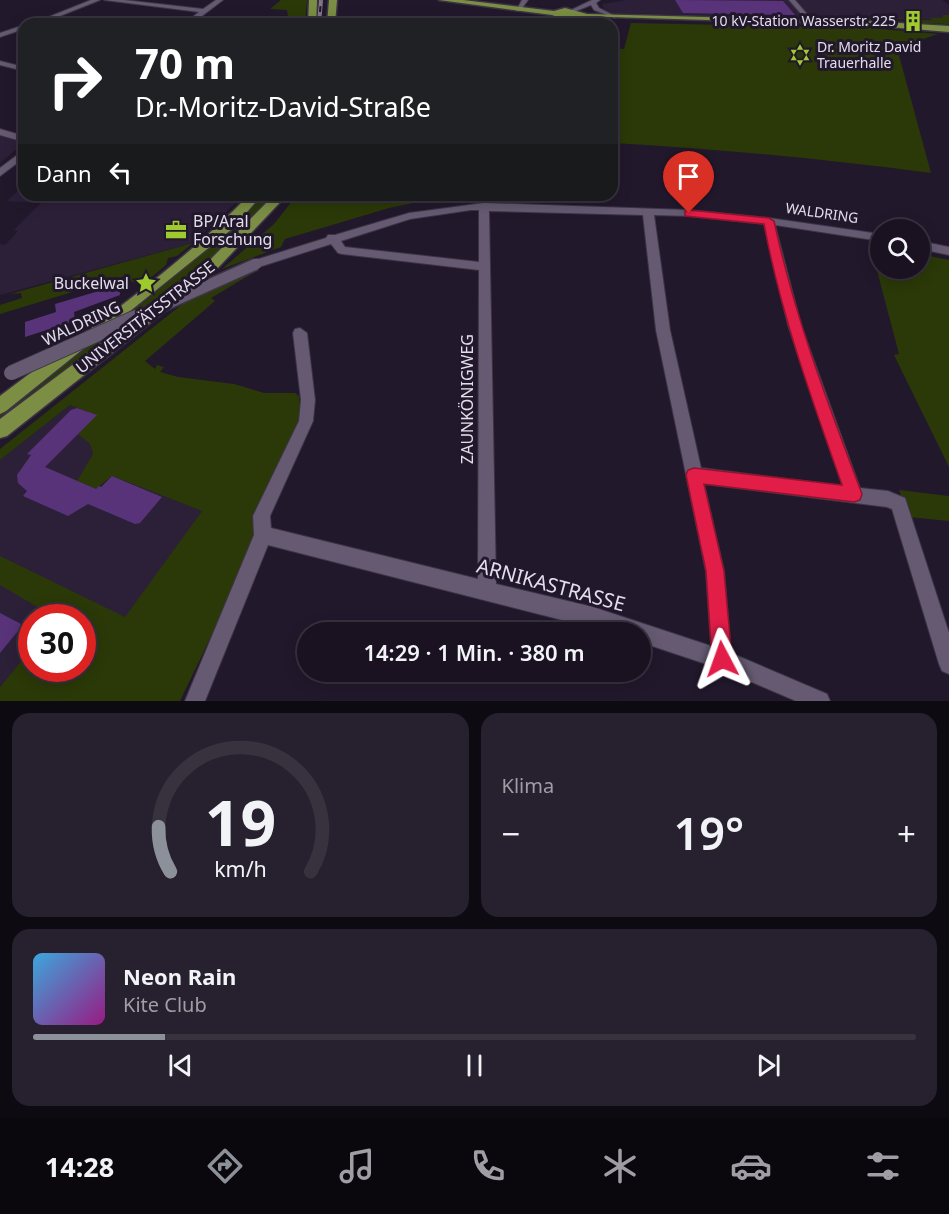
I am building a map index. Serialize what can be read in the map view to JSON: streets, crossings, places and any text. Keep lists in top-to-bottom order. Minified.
{"streets":{"main road":["UNIVERSITÄTSSTRASSE"],"street":["WALDRING","ZAUNKÖNIGWEG","ARNIKASTRASSE"]},"crossings":[["WALDRING","ZAUNKÖNIGWEG"],["ZAUNKÖNIGWEG","ARNIKASTRASSE"]],"places":{"building":["10 kV-Station Wasserstr. 225"],"synagogue":["Dr. Moritz David Trauerhalle"],"office":["BP/Aral Forschung"],"place":["Buckelwal"]},"page":{"turn":["70 m","Dr.-Moritz-David-Straße"],"then":"Dann","limit":"30","trip":"14:29 · 1 Min. · 380 m","tile":"Klima","heat":["−","19°","+"],"song":["Neon Rain","Kite Club"],"tabs":"14:28","gauge":["19","km/h"]}}
